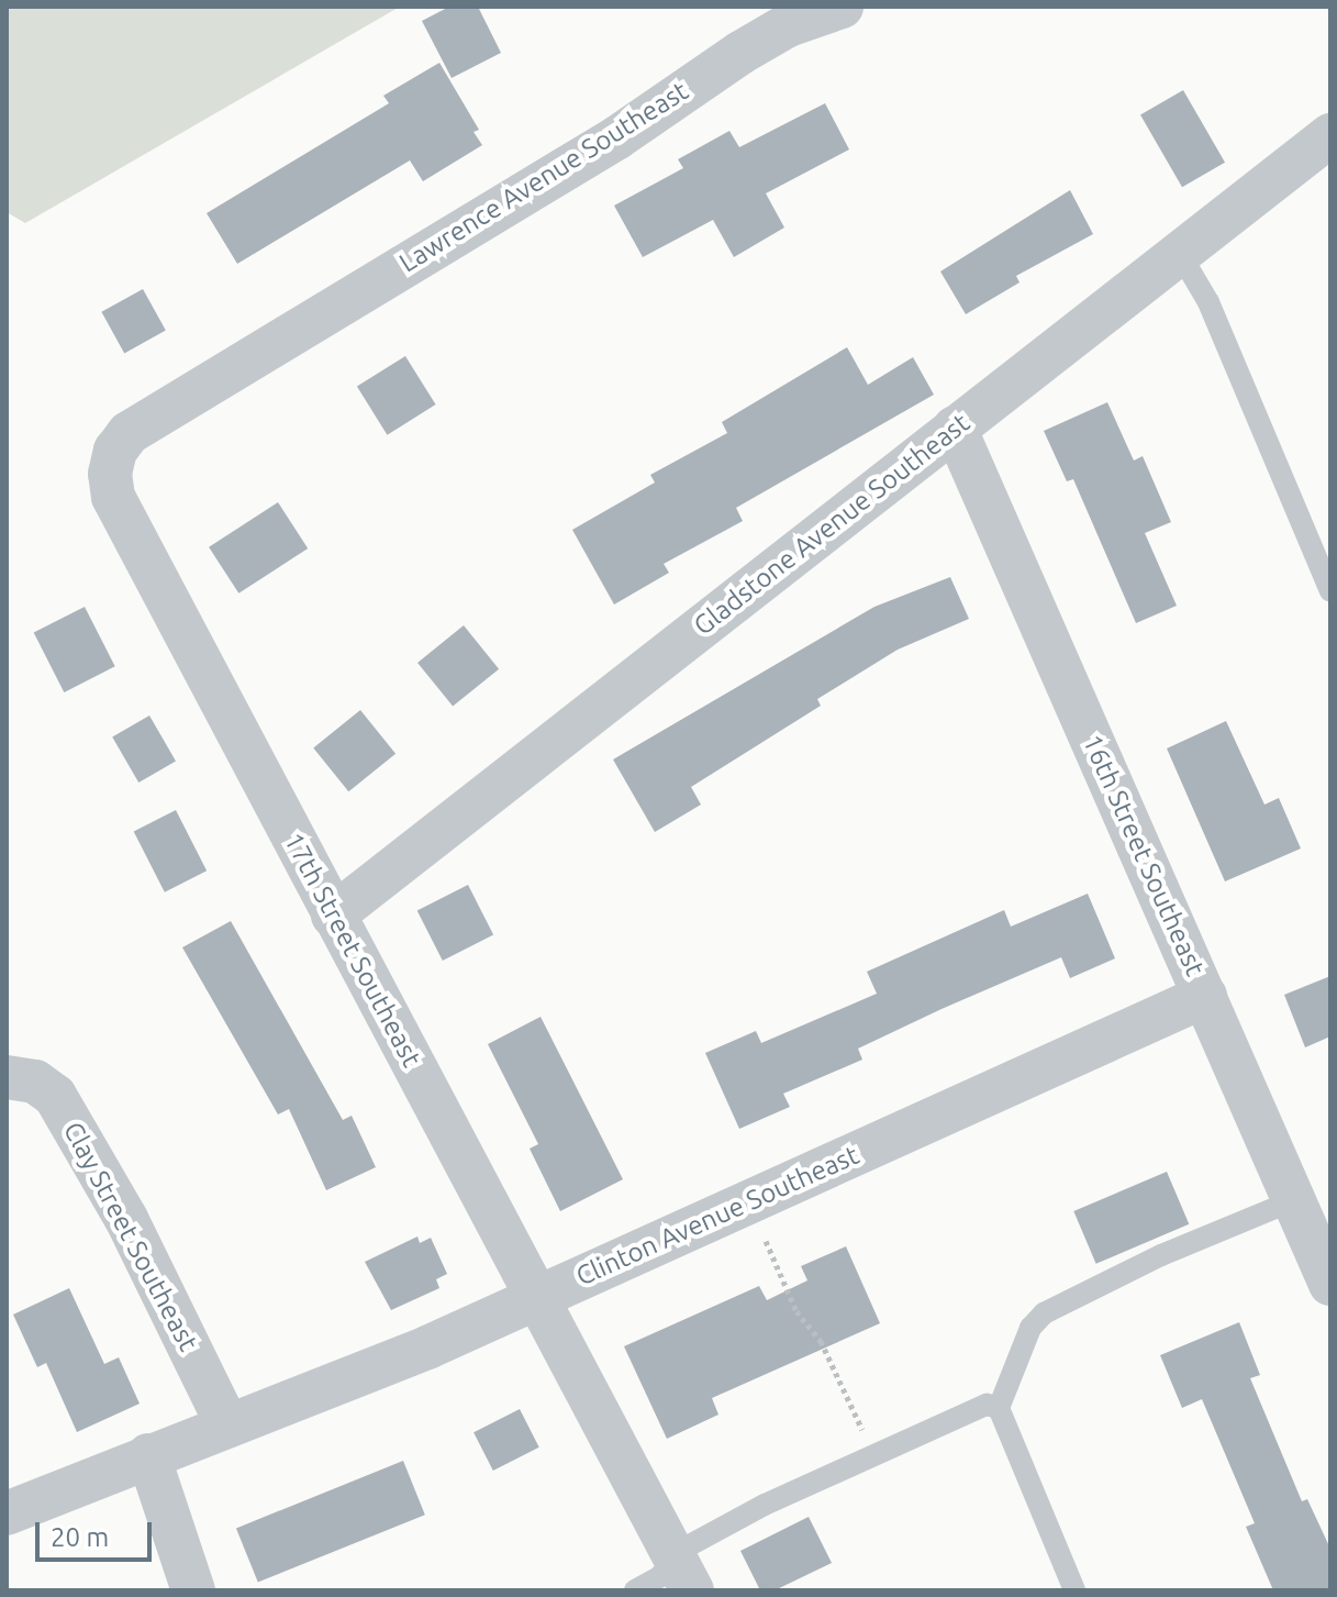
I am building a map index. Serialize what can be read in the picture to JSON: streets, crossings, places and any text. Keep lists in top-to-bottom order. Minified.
{"streets":{"street":["Lawrence Avenue Southeast","Gladstone Avenue Southeast","16th Street Southeast","17th Street Southeast","Clinton Avenue Southeast","Clay Street Southeast"]},"crossings":[["Lawrence Avenue Southeast","17th Street Southeast"],["Gladstone Avenue Southeast","16th Street Southeast"],["Gladstone Avenue Southeast","17th Street Southeast"],["16th Street Southeast","Clinton Avenue Southeast"],["17th Street Southeast","Clinton Avenue Southeast"],["Clinton Avenue Southeast","Clay Street Southeast"]],"scale_bar":"20 m"}
